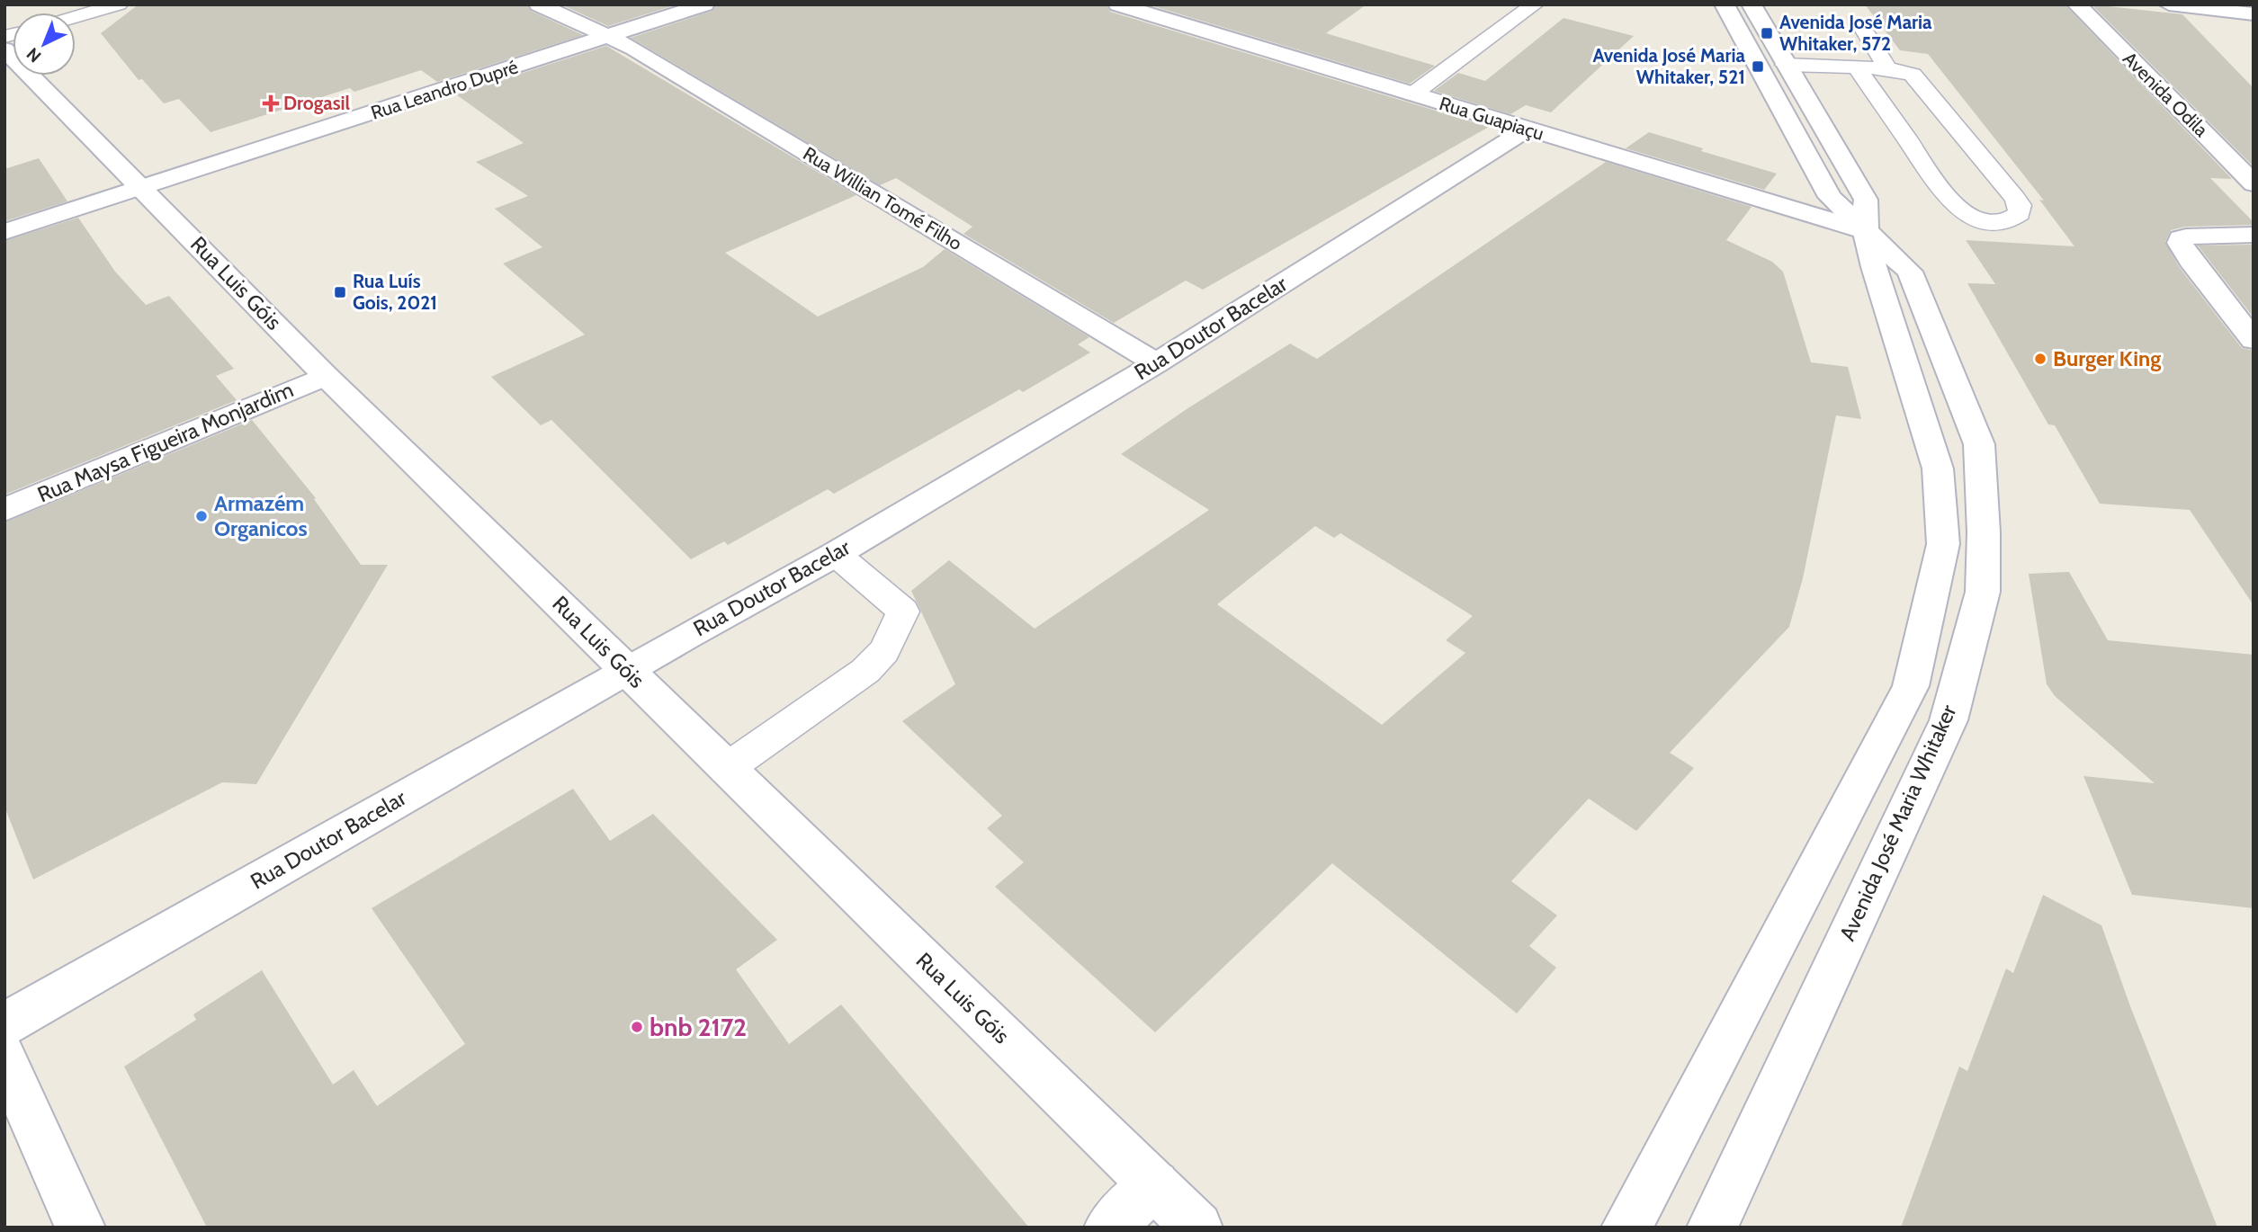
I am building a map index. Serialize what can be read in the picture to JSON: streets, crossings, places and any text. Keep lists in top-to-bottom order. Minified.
{"streets":{"street":["Rua Leandro Dupré","Avenida Odila","Rua Guapiaçu","Rua Willian Tomé Filho","Rua Luis Góis","Rua Doutor Bacelar","Rua Maysa Figueira Monjardim","Avenida José Maria Whitaker"]},"crossings":[["Rua Leandro Dupré","Rua Willian Tomé Filho"],["Rua Leandro Dupré","Rua Luis Góis"],["Rua Guapiaçu","Rua Doutor Bacelar"],["Rua Guapiaçu","Avenida José Maria Whitaker"],["Rua Willian Tomé Filho","Rua Doutor Bacelar"],["Rua Luis Góis","Rua Doutor Bacelar"],["Rua Luis Góis","Rua Maysa Figueira Monjardim"]],"places":{"transit":["Avenida José Maria Whitaker, 572","Avenida José Maria Whitaker, 521","Rua Luís Gois, 2021"],"health":["Drogasil"],"other":["Burger King","Armazém Organicos","bnb 2172"]},"north":"bottom left"}
